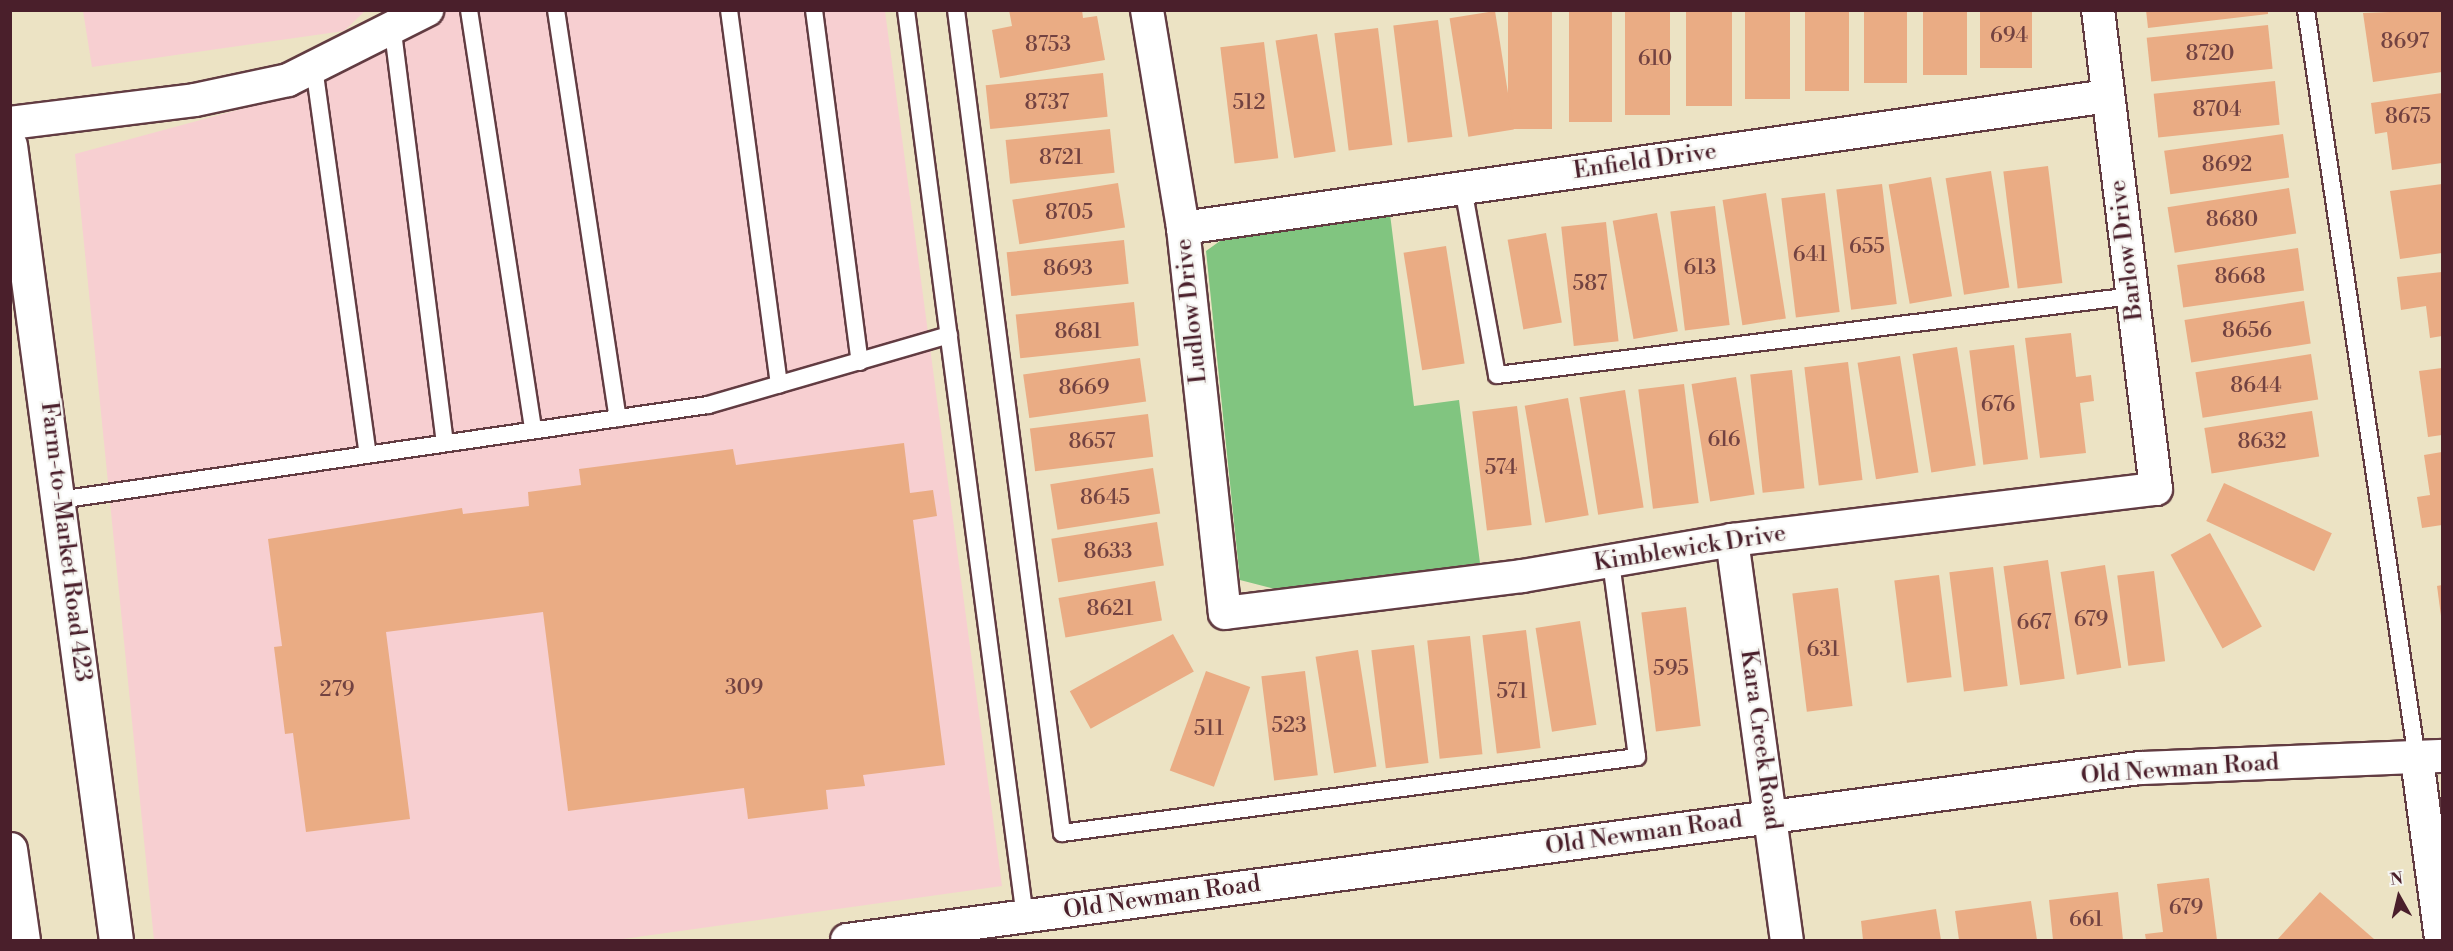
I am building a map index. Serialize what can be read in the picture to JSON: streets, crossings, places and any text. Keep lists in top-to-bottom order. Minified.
{"streets":{"main road":["Farm-to-Market Road 423"],"street":["Enfield Drive","Barlow Drive","Ludlow Drive","Kimblewick Drive","Kara Creek Road","Old Newman Road"]},"crossings":[["Enfield Drive","Barlow Drive"],["Enfield Drive","Ludlow Drive"],["Barlow Drive","Kimblewick Drive"],["Ludlow Drive","Kimblewick Drive"],["Kimblewick Drive","Kara Creek Road"],["Kara Creek Road","Old Newman Road"]],"house_numbers":["694","8697","8753","8720","610","8737","512","8704","8675","8721","8692","8705","8680","655","641","613","8693","8668","587","8656","8681","8644","8669","676","616","8657","8632","574","8645","8633","8621","679","667","631","595","309","279","571","523","511","679","661"],"north":"top"}
